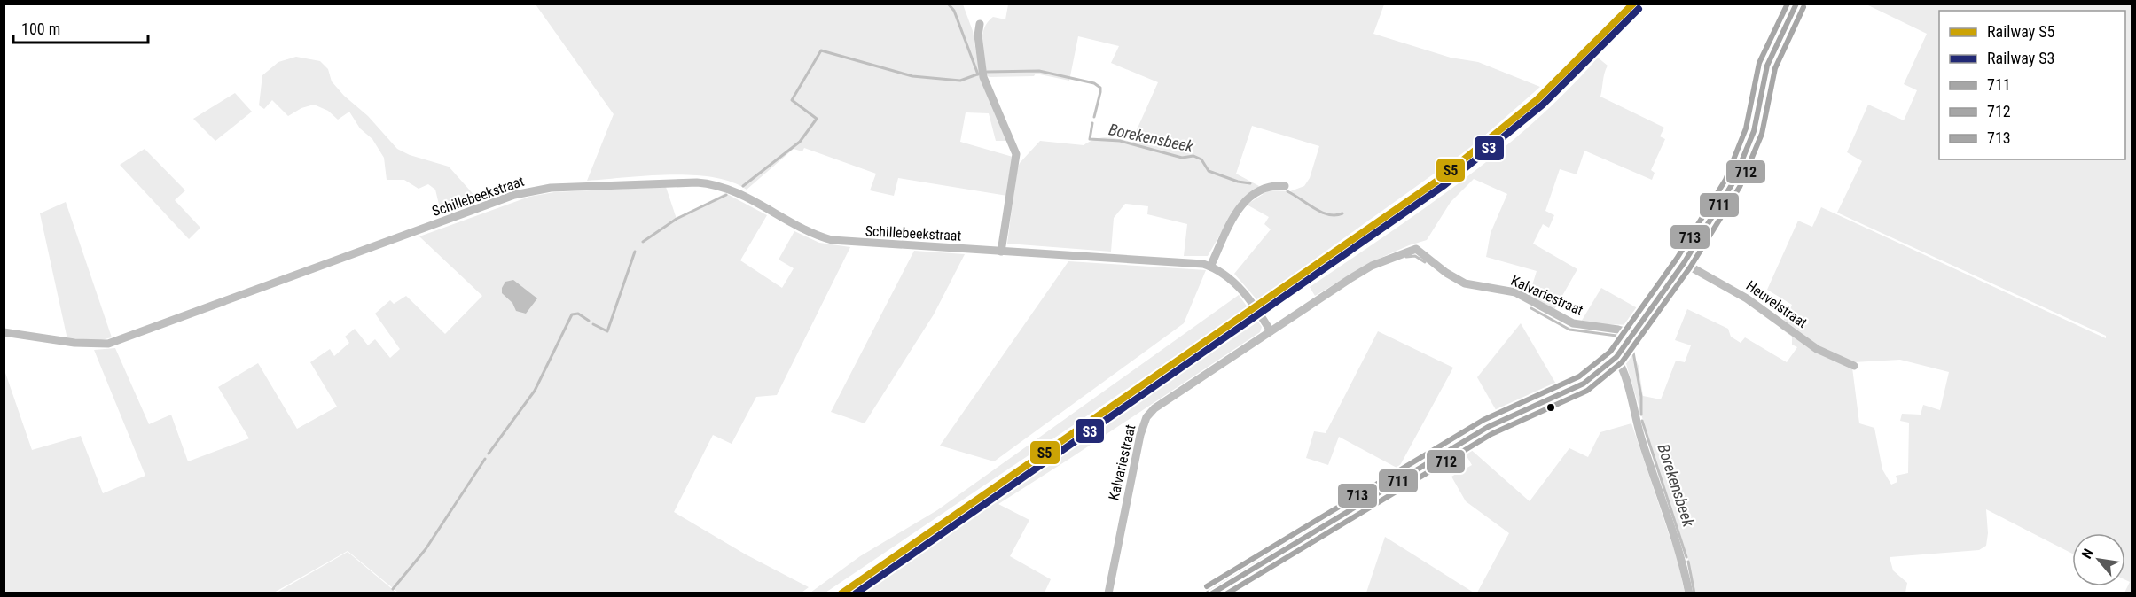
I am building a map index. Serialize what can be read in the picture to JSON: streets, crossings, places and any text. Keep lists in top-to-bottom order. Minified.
{"streets":{"street":["Schillebeekstraat","Kalvariestraat","Heuvelstraat"]},"crossings":[["Schillebeekstraat","Kalvariestraat"]],"water":["Borekensbeek"],"lines":["rail line S5","transit line 711","transit line 713","transit line 712","rail line S3"],"legend":["Railway S5","Railway S3","711","712","713"],"scale_bar":"100 m","north":"top left"}
